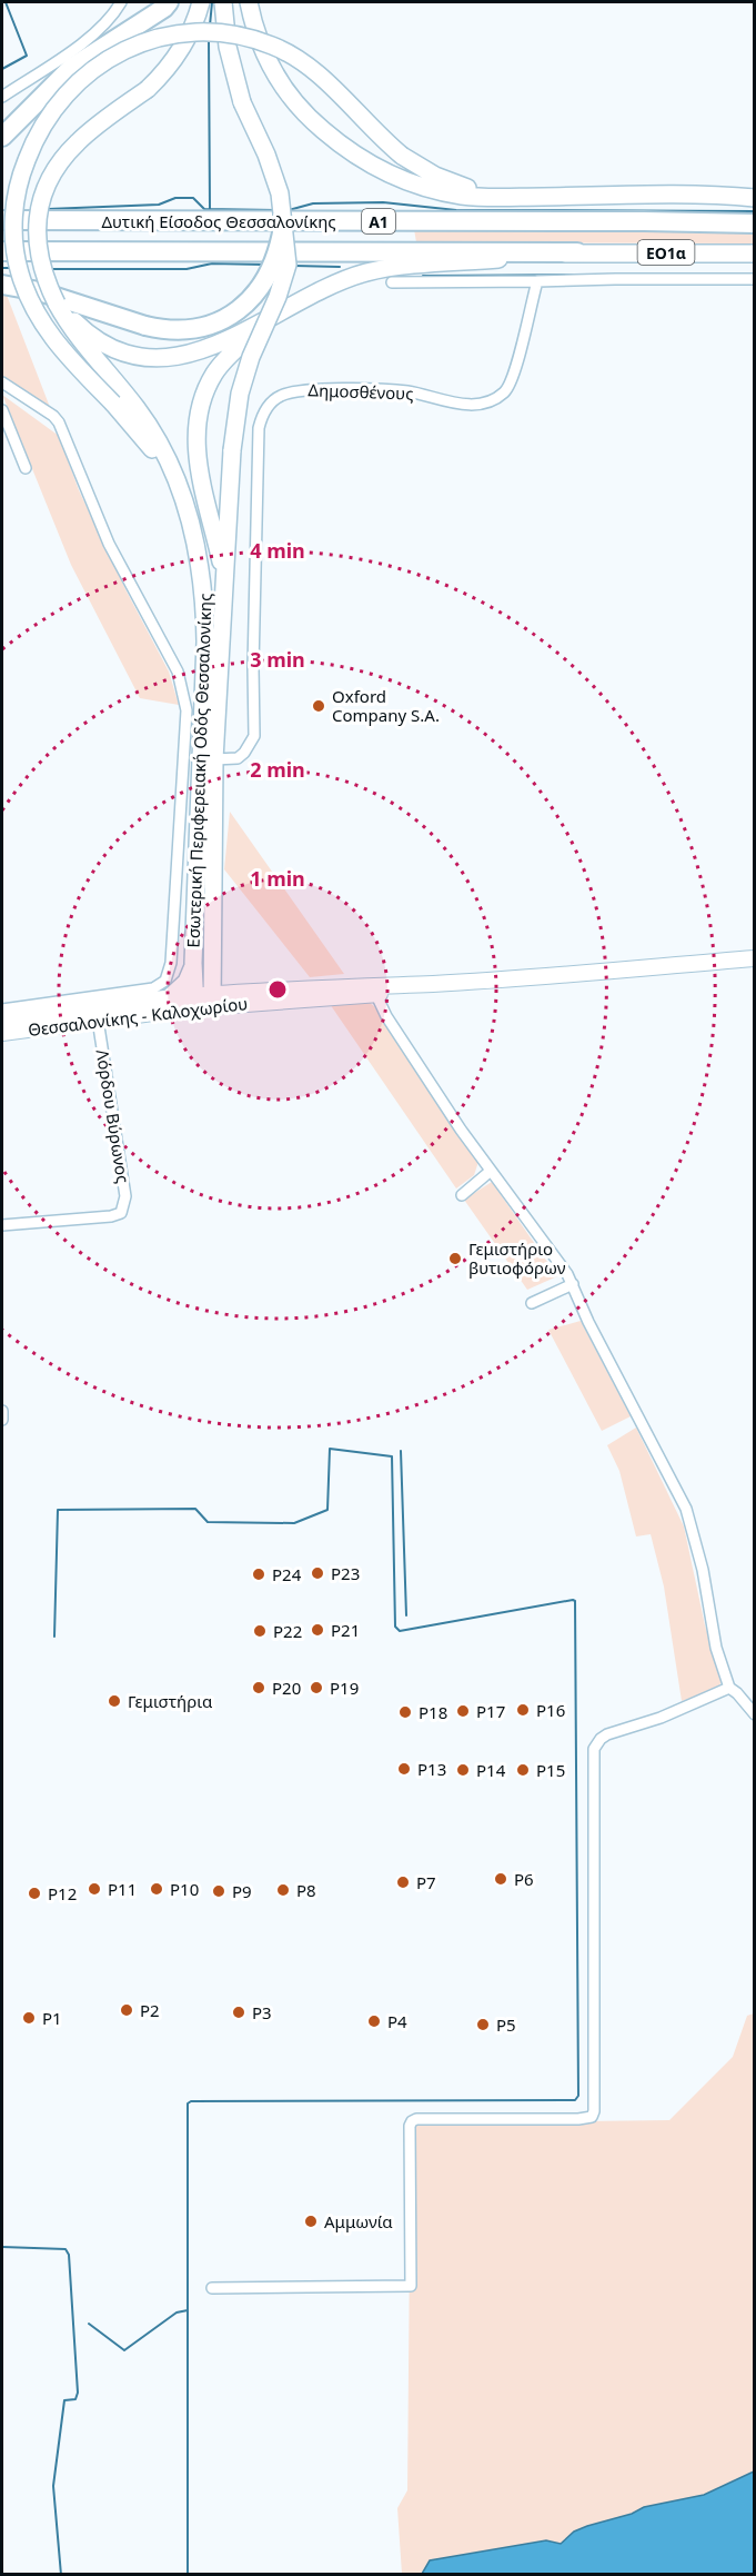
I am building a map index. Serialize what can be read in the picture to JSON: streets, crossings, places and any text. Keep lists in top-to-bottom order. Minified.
{"streets":{"highway":["Δυτική Είσοδος Θεσσαλονίκης","Α1","ΕΟ1α","Εσωτερική Περιφερειακή Οδός Θεσσαλονίκης"],"main road":["Θεσσαλονίκης - Καλοχωρίου"],"street":["Δημοσθένους","Λόρδου Βύρωνος"]},"crossings":[["Δημοσθένους","Εσωτερική Περιφερειακή Οδός Θεσσαλονίκης"],["Εσωτερική Περιφερειακή Οδός Θεσσαλονίκης","Θεσσαλονίκης - Καλοχωρίου"],["Θεσσαλονίκης - Καλοχωρίου","Λόρδου Βύρωνος"]],"places":["Oxford Company S.A.","Γεμιστήριο βυτιοφόρων","P23","P24","P21","P22","P20","P19","Γεμιστήρια","P16","P17","P18","P13","P14","P15","P6","P7","P11","P10","P8","P9","P12","P2","P3","P1","P4","P5","Αμμωνία"],"rings":["4 min","3 min","2 min","1 min"]}
